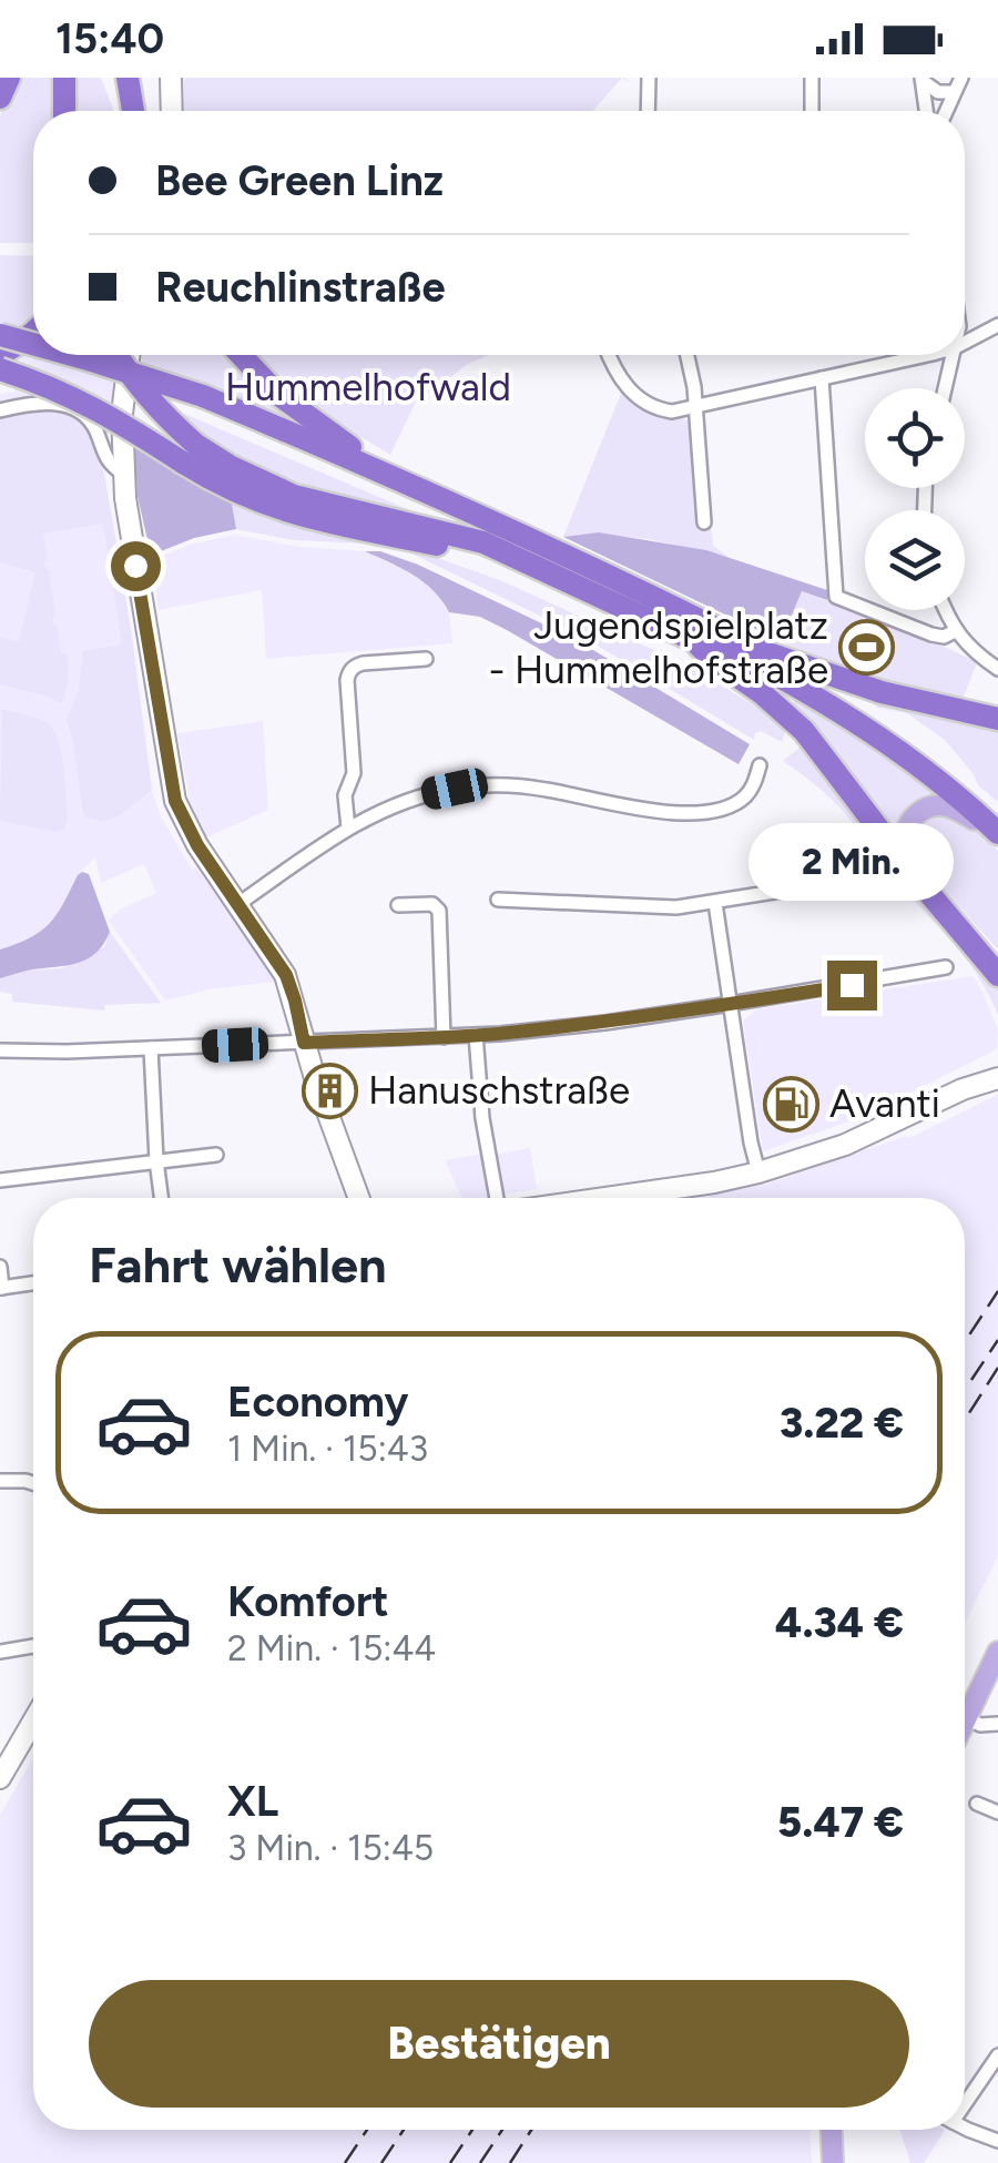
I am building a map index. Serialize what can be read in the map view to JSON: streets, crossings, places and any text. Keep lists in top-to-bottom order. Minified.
{"parks":["Hummelhofwald"],"places":{"sports":["Jugendspielplatz - Hummelhofstraße"],"building":["Hanuschstraße"],"fuel station":["Avanti"]},"page":{"status":"15:40","banner":["Bee Green Linz","Reuchlinstraße"],"bubble":"2 Min.","heading":"Fahrt wählen","list":[{"name":"Economy","note":"1 Min. · 15:43","value":"3.22 €"},{"name":"Komfort","note":"2 Min. · 15:44","value":"4.34 €"},{"name":"XL","note":"3 Min. · 15:45","value":"5.47 €"}],"buttons":"Bestätigen"}}
